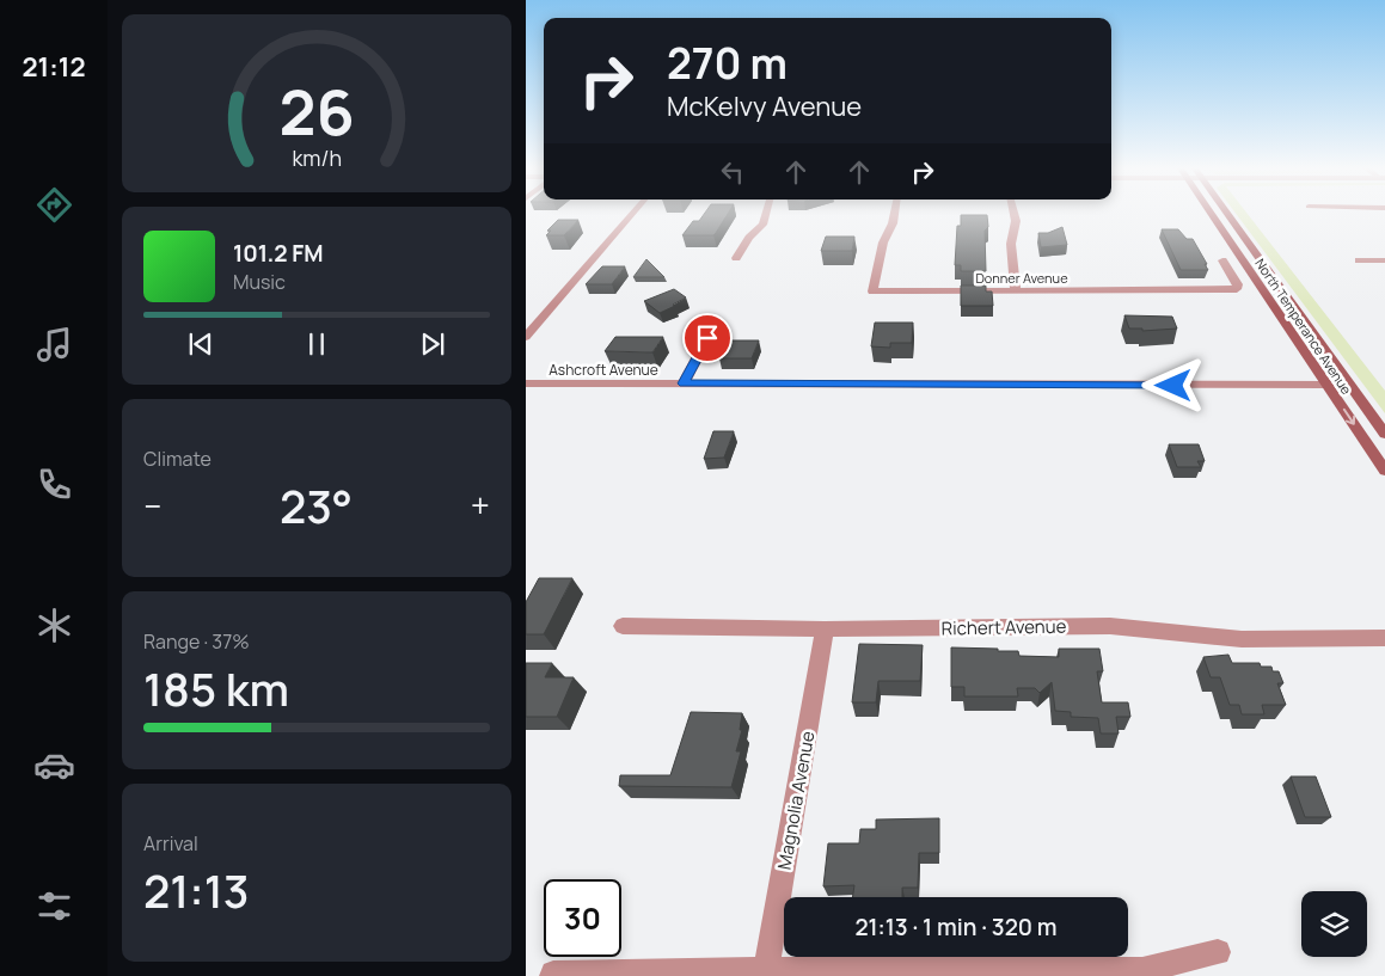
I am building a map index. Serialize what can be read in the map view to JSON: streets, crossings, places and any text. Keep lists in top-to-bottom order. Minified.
{"streets":{"main road":["North Temperance Avenue"],"street":["Donner Avenue","Ashcroft Avenue","Richert Avenue","Magnolia Avenue"]},"crossings":[["North Temperance Avenue","Ashcroft Avenue"],["Richert Avenue","Magnolia Avenue"]],"page":{"tabs":"21:12","turn":["270 m","McKelvy Avenue"],"song":["101.2 FM","Music"],"tile":["Climate",["Range · 37%","185 km"],["Arrival","21:13"]],"heat":["−","23°","+"],"limit":"30","trip":"21:13 · 1 min · 320 m","gauge":["26","km/h"]}}
